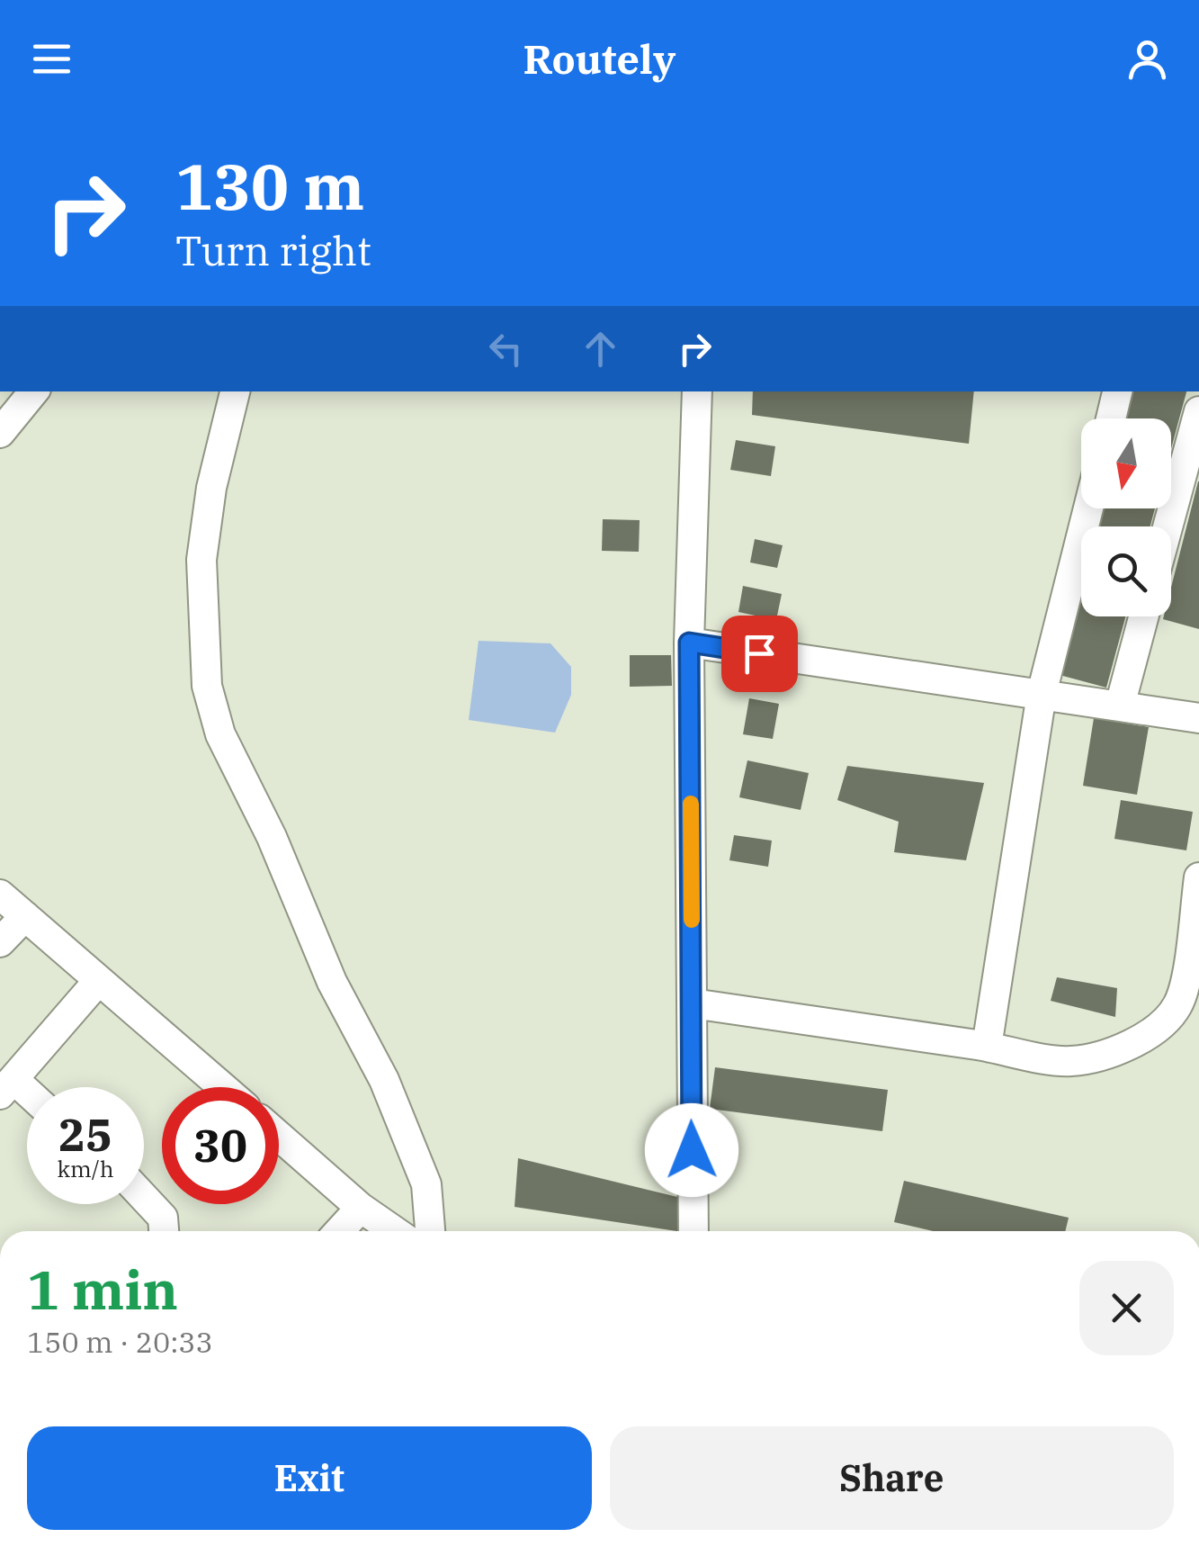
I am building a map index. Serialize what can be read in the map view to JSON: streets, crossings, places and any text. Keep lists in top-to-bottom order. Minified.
{"north":"bottom","page":{"header":"Routely","turn":["130 m","Turn right"],"speed":"25 km/h","limit":"30","heading":["1 min","150 m · 20:33"],"buttons":["Exit","Share"]}}
